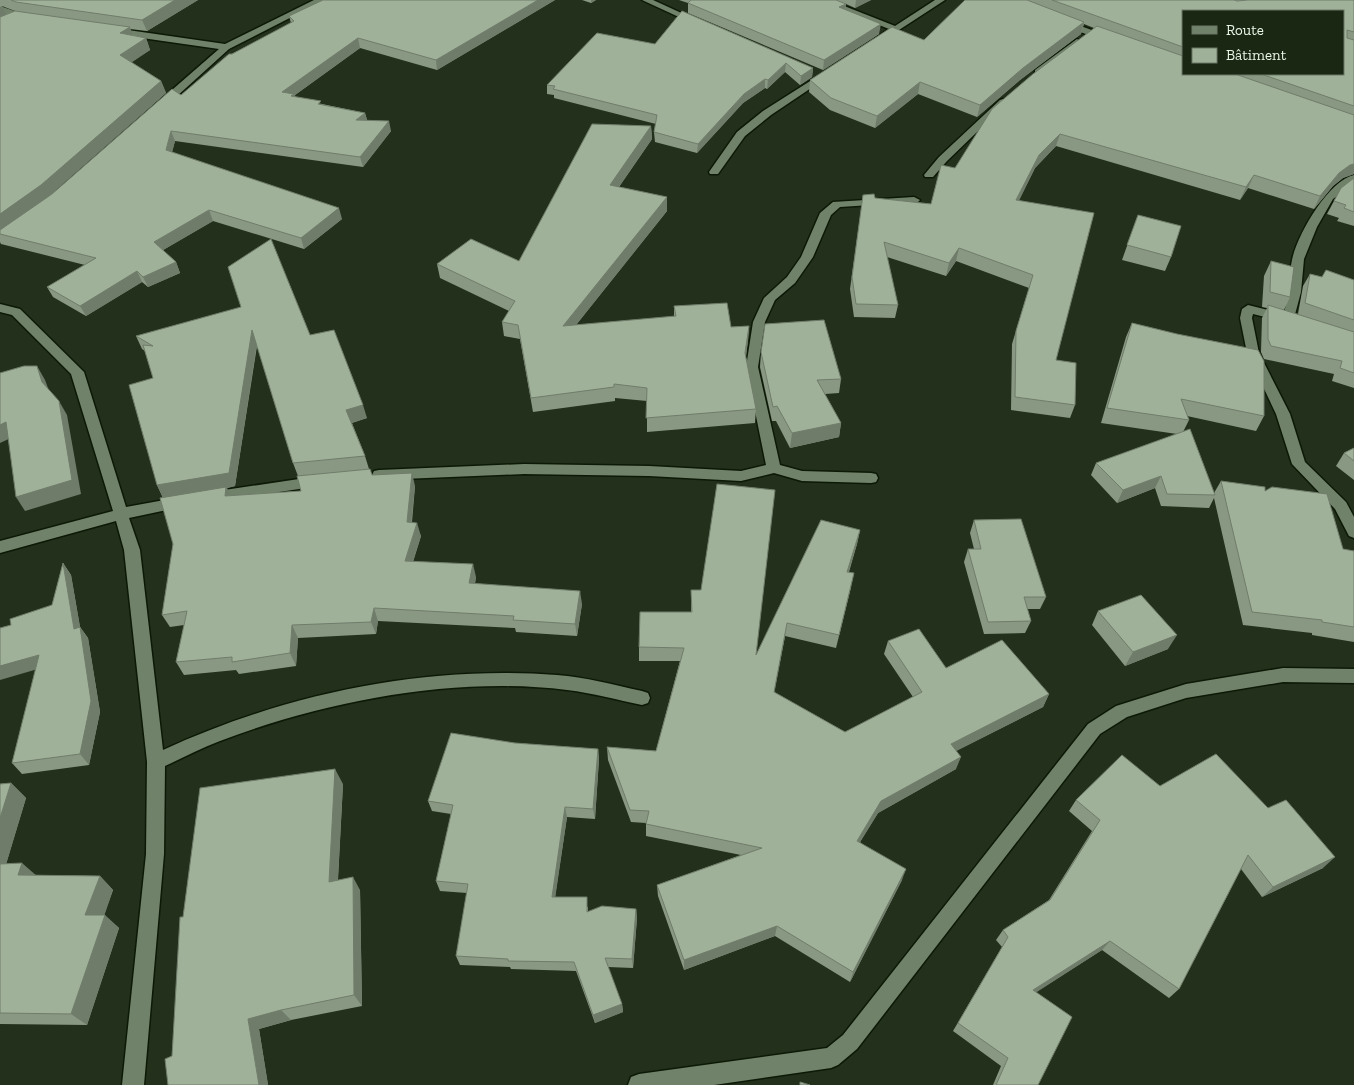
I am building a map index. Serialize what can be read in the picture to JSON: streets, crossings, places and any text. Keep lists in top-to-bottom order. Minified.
{"legend":["Route","Bâtiment"]}
